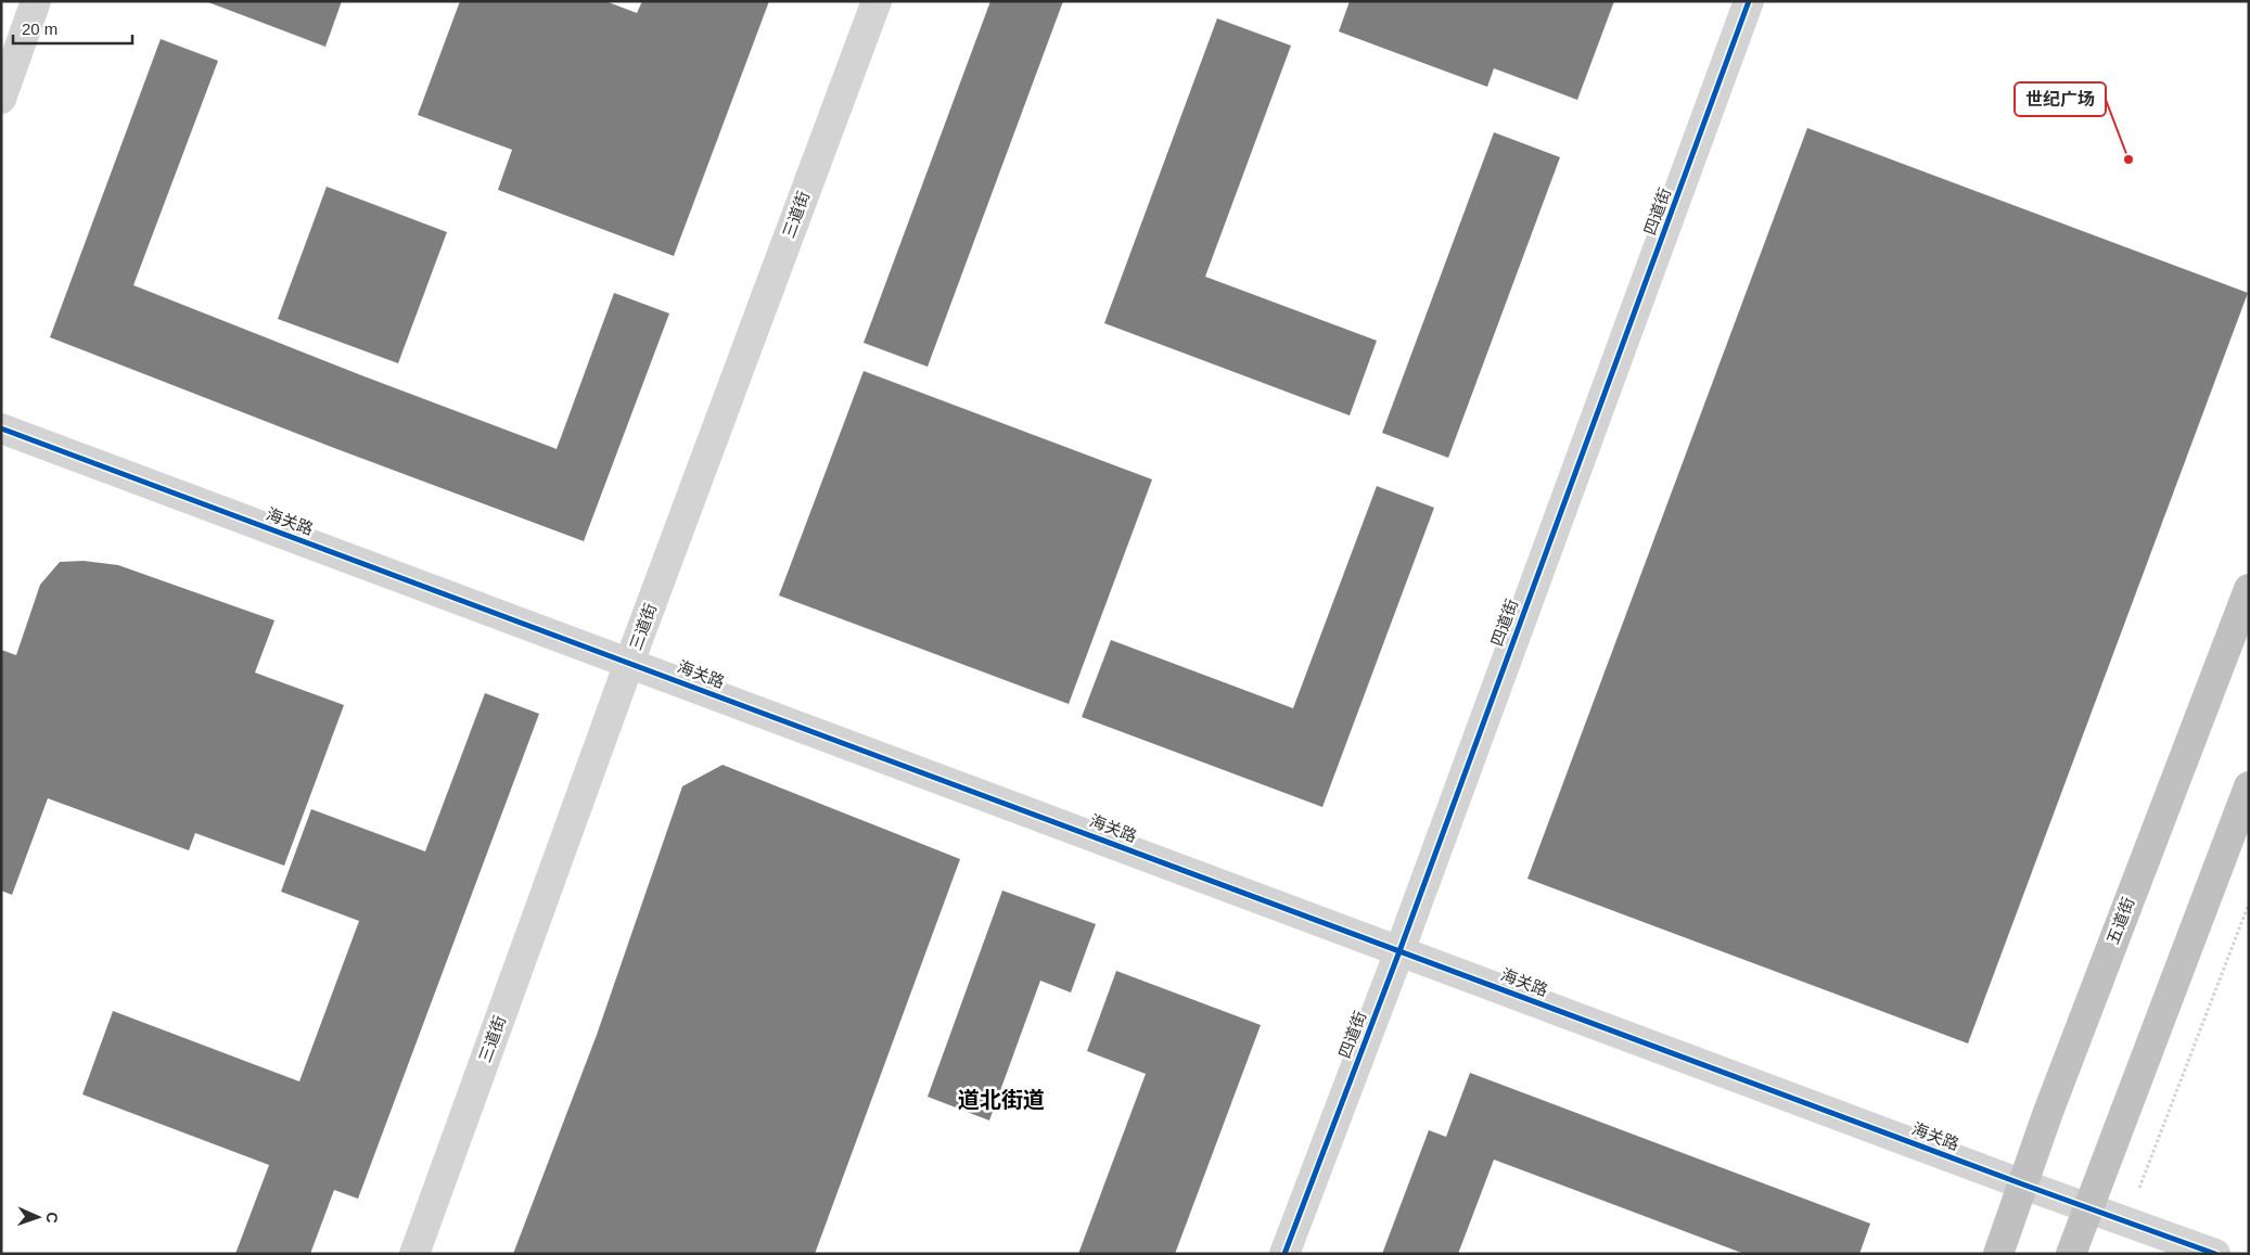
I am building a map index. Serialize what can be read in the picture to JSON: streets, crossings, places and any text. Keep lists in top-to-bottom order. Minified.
{"streets":{"highway":["五道街"],"street":["四道街","三道街","海关路"]},"crossings":[["四道街","海关路"],["三道街","海关路"],["海关路","五道街"]],"districts":["道北街道"],"places":["世纪广场"],"scale_bar":"20 m","north":"right"}
